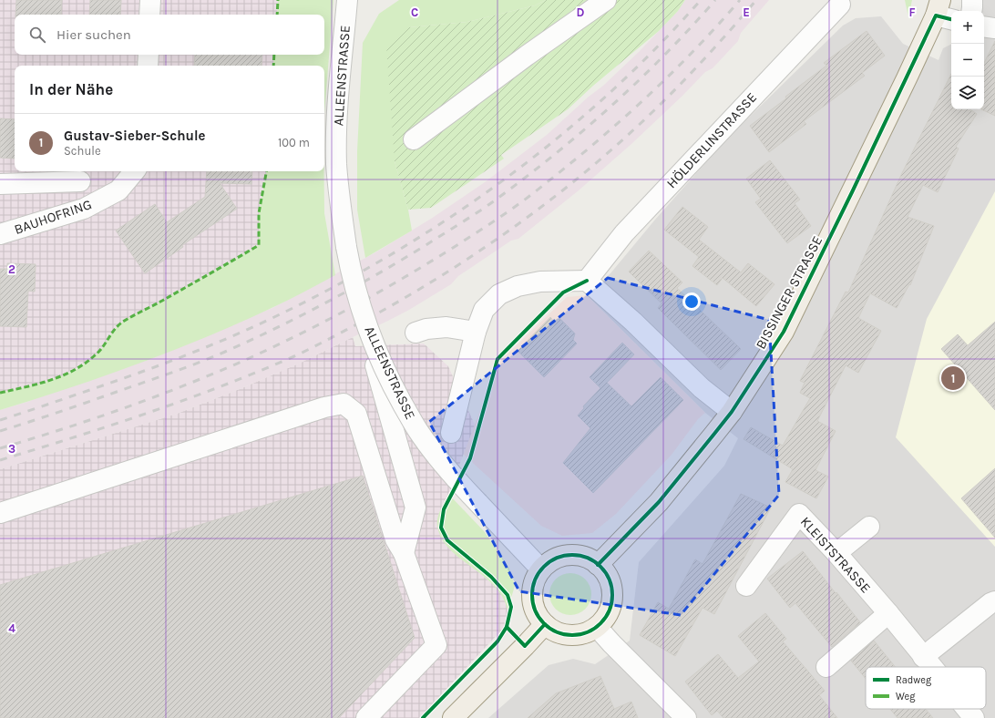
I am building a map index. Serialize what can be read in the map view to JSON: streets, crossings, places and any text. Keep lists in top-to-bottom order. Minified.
{"streets":{"main road":["BISSINGER STRASSE"],"street":["ALLEENSTRASSE","HÖLDERLINSTRASSE","BAUHOFRING","KLEISTSTRASSE"]},"crossings":[["ALLEENSTRASSE","BISSINGER STRASSE"]],"legend":["Radweg","Weg"],"page":{"map_buttons":["+","−"],"search":"Hier suchen","heading":"In der Nähe","list":[{"mark":"1","name":"Gustav-Sieber-Schule","note":"Schule","value":"100 m"}],"pins":"1"},"grid":{"columns":["C","D","E","F"],"rows":["2","3","4"]}}
